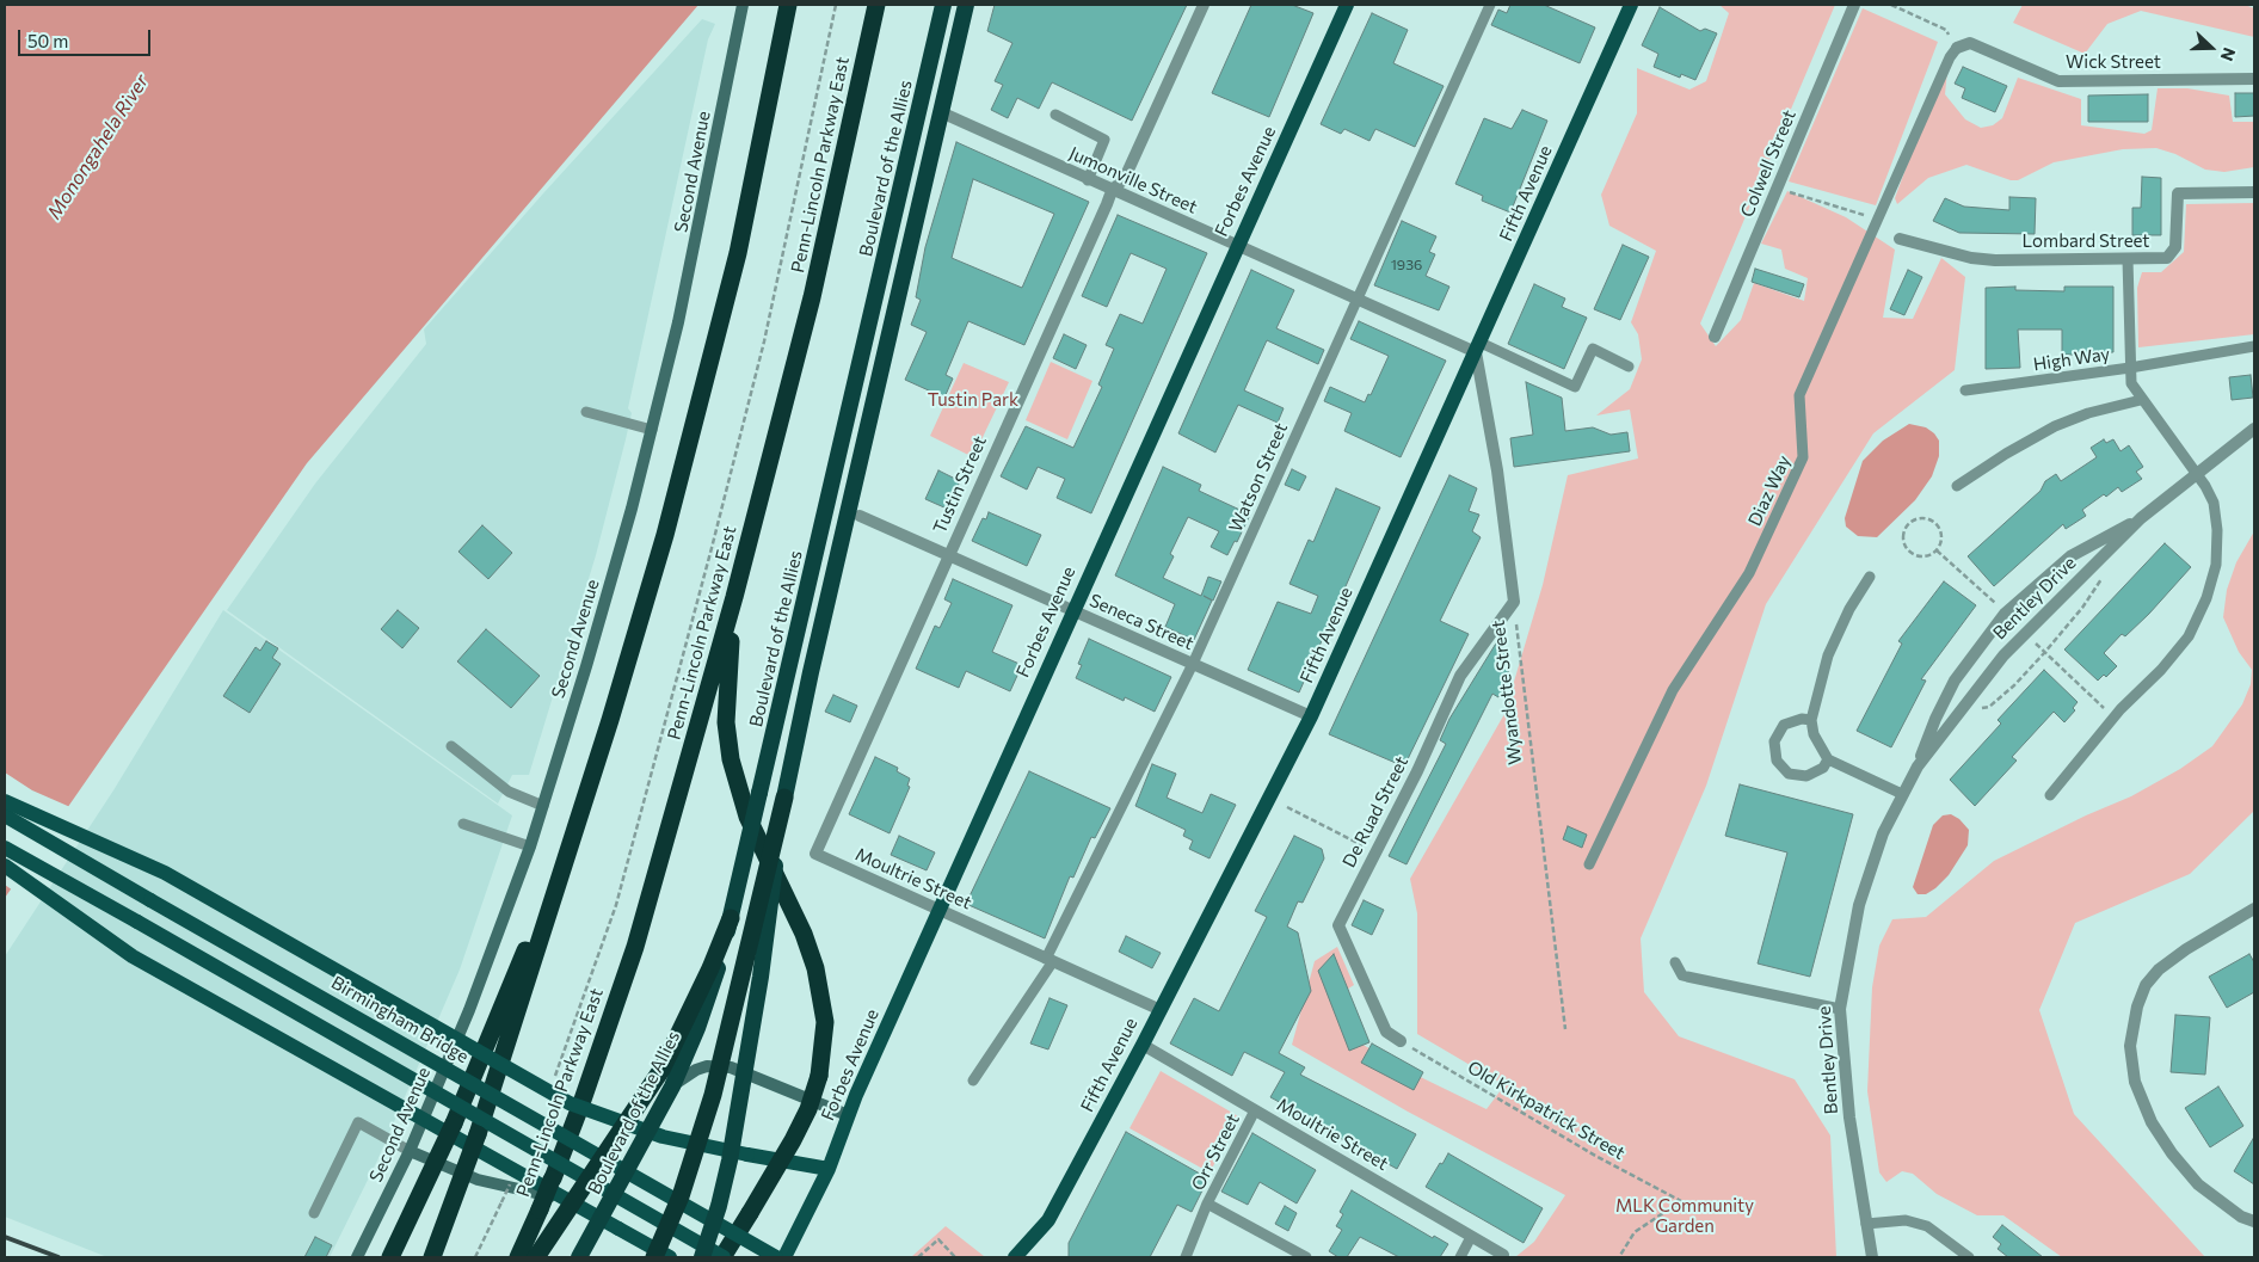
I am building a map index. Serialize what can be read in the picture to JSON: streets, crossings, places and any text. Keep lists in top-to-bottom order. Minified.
{"streets":{"highway":["Penn-Lincoln Parkway East","Boulevard of the Allies"],"main road":["Second Avenue","Forbes Avenue","Fifth Avenue","Birmingham Bridge"],"street":["Wick Street","Colwell Street","Jumonville Street","Lombard Street","Tustin Street","Bentley Drive","Seneca Street","Wyandotte Street","De Ruad Street","Moultrie Street"],"lane":["High Way","Watson Street","Diaz Way","Orr Street"],"path":["Old Kirkpatrick Street"]},"crossings":[["Wick Street","Diaz Way"],["Jumonville Street","Forbes Avenue"],["Jumonville Street","Fifth Avenue"],["Jumonville Street","Watson Street"],["Jumonville Street","Tustin Street"],["Jumonville Street","Wyandotte Street"],["Forbes Avenue","Seneca Street"],["Forbes Avenue","Moultrie Street"],["Fifth Avenue","Seneca Street"],["Fifth Avenue","Wyandotte Street"],["Fifth Avenue","Moultrie Street"],["High Way","Bentley Drive"],["Watson Street","Seneca Street"],["Watson Street","Moultrie Street"],["Tustin Street","Seneca Street"],["Tustin Street","Moultrie Street"],["Wyandotte Street","De Ruad Street"],["De Ruad Street","Old Kirkpatrick Street"],["Moultrie Street","Orr Street"]],"water":["Monongahela River"],"parks":["Tustin Park","MLK Community Garden"],"house_numbers":["1936"],"scale_bar":"50 m","north":"right"}
